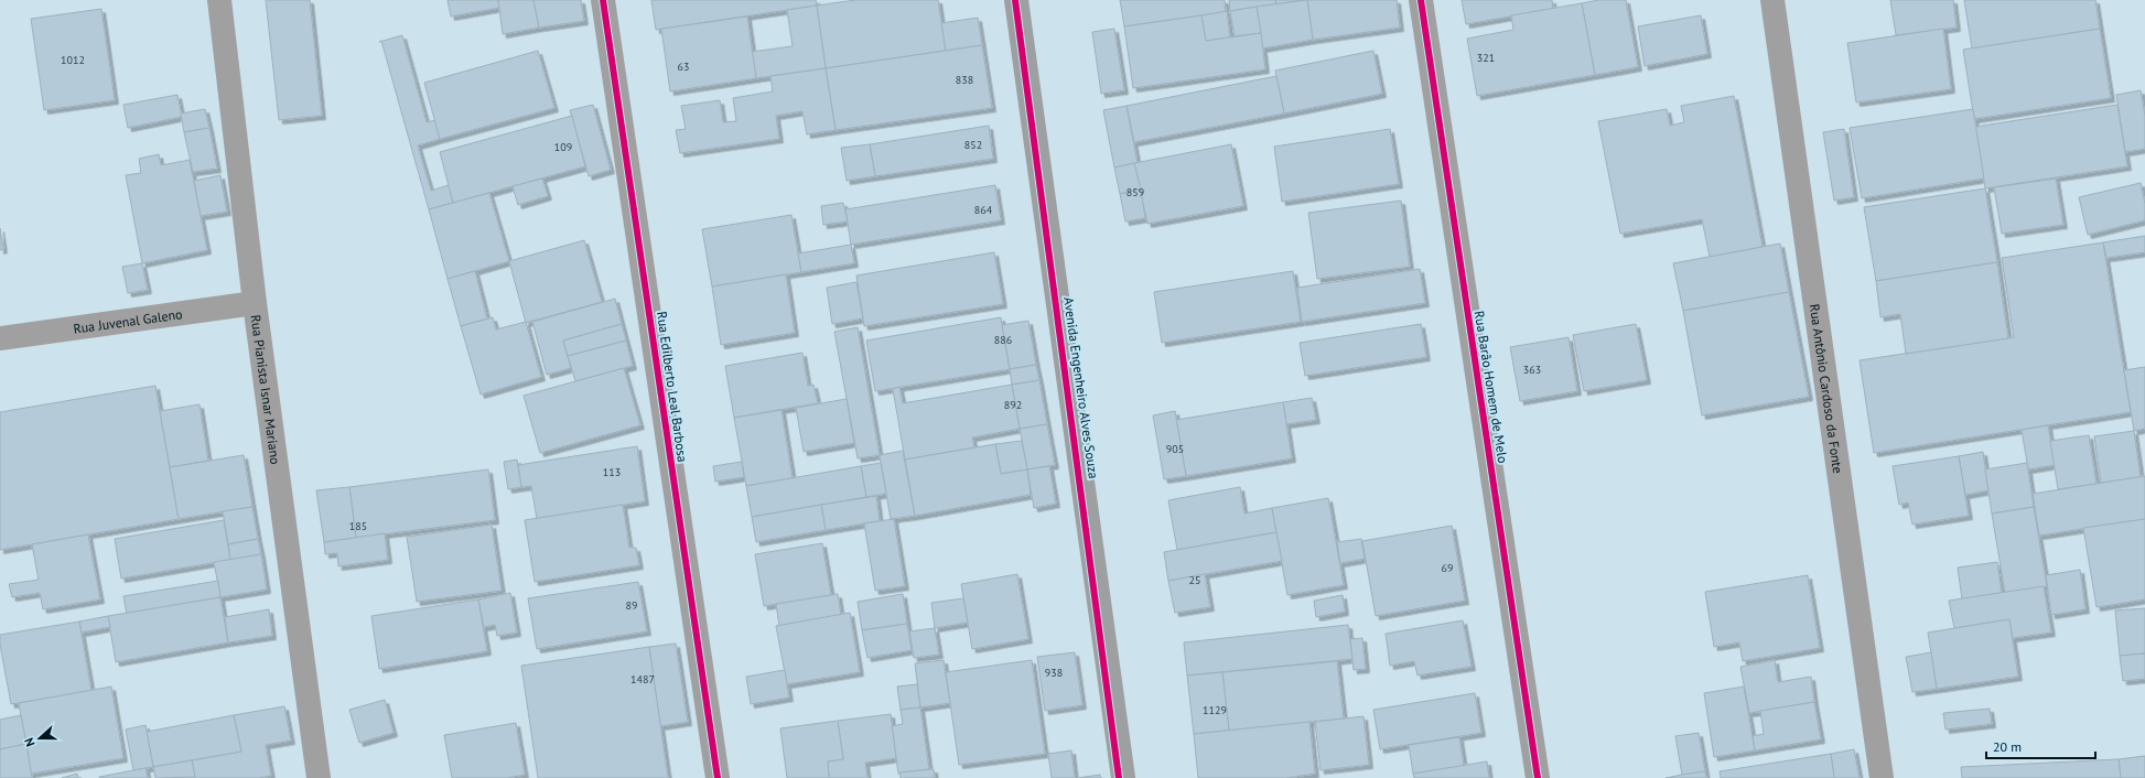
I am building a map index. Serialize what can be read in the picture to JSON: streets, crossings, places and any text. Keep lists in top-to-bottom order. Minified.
{"streets":{"main road":["Avenida Engenheiro Alves Souza"],"street":["Rua Juvenal Galeno","Rua Edilberto Leal Barbosa","Rua Barão Homem de Melo","Rua Pianista Isnar Mariano","Rua Antônio Cardoso da Fonte"]},"crossings":[["Rua Juvenal Galeno","Rua Pianista Isnar Mariano"]],"house_numbers":["321","1012","63","838","852","109","859","864","886","363","892","905","113","185","69","25","89","938","1487","1129"],"scale_bar":"20 m","north":"left"}
